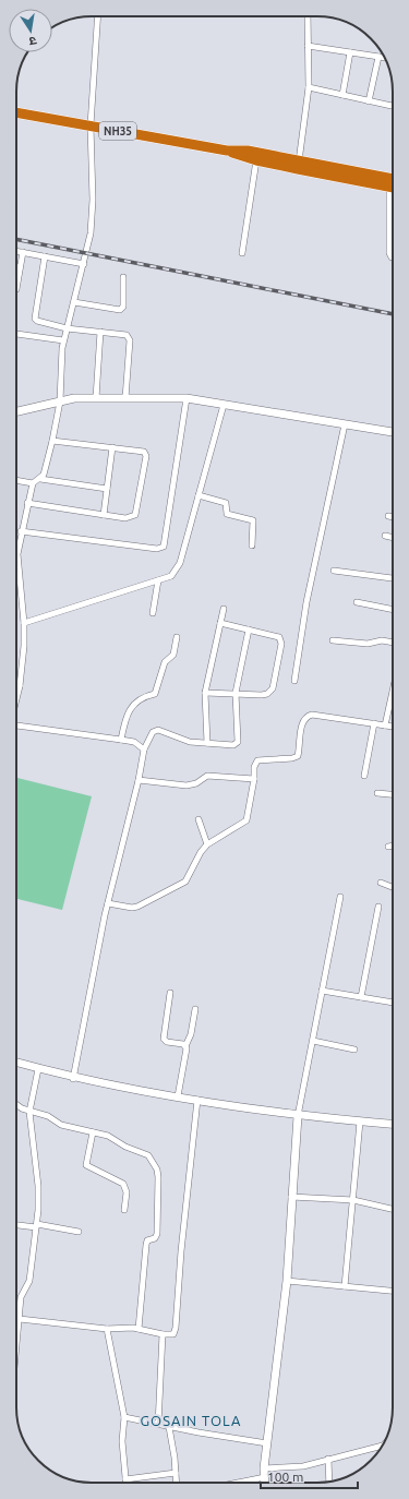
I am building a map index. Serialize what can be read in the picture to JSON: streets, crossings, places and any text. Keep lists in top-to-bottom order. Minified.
{"streets":{"highway":["NH35"]},"districts":["GOSAIN TOLA"],"scale_bar":"100 m","north":"bottom"}
